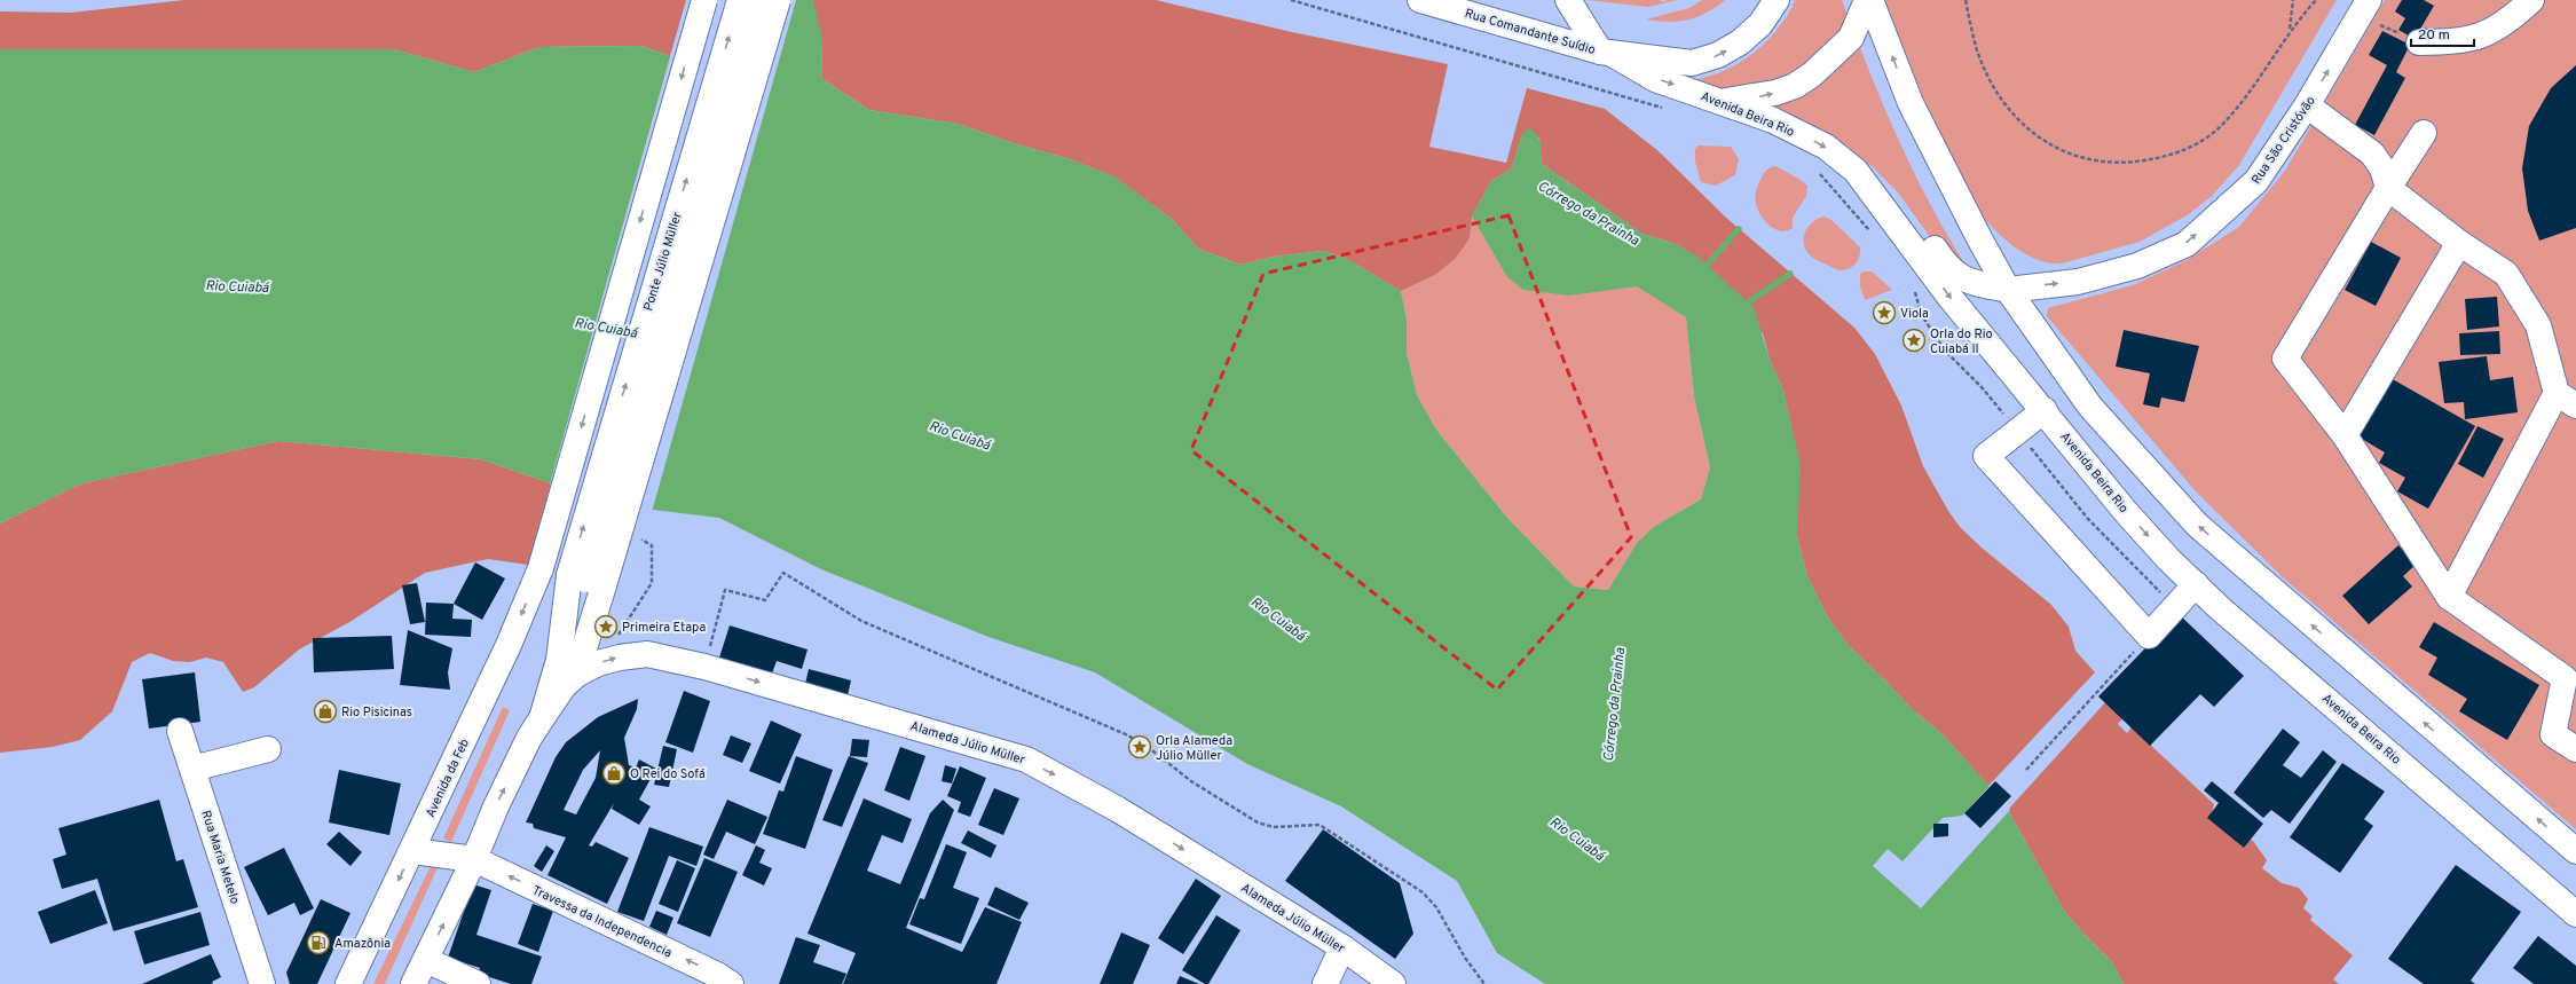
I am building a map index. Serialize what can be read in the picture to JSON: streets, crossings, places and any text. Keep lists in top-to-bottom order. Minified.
{"streets":{"main road":["Rua Comandante Suídio","Avenida Beira Rio","Rua São Cristóvão","Ponte Júlio Müller","Alameda Júlio Müller","Avenida da Feb","Rua Maria Metelo","Travessa da Independencia"]},"crossings":[["Rua Comandante Suídio","Avenida Beira Rio"],["Avenida Beira Rio","Rua São Cristóvão"],["Avenida da Feb","Travessa da Independencia"]],"one_way":["Alameda Júlio Müller","Travessa da Independencia"],"water":["Córrego da Prainha","Rio Cuiabá"],"places":{"place":["Viola","Orla do Rio Cuiabá II","Primeira Etapa","Orla Alameda Júlio Müller"],"shop":["Rio Pisicinas","O Rei do Sofá"],"fuel station":["Amazônia"]},"scale_bar":"20 m"}
